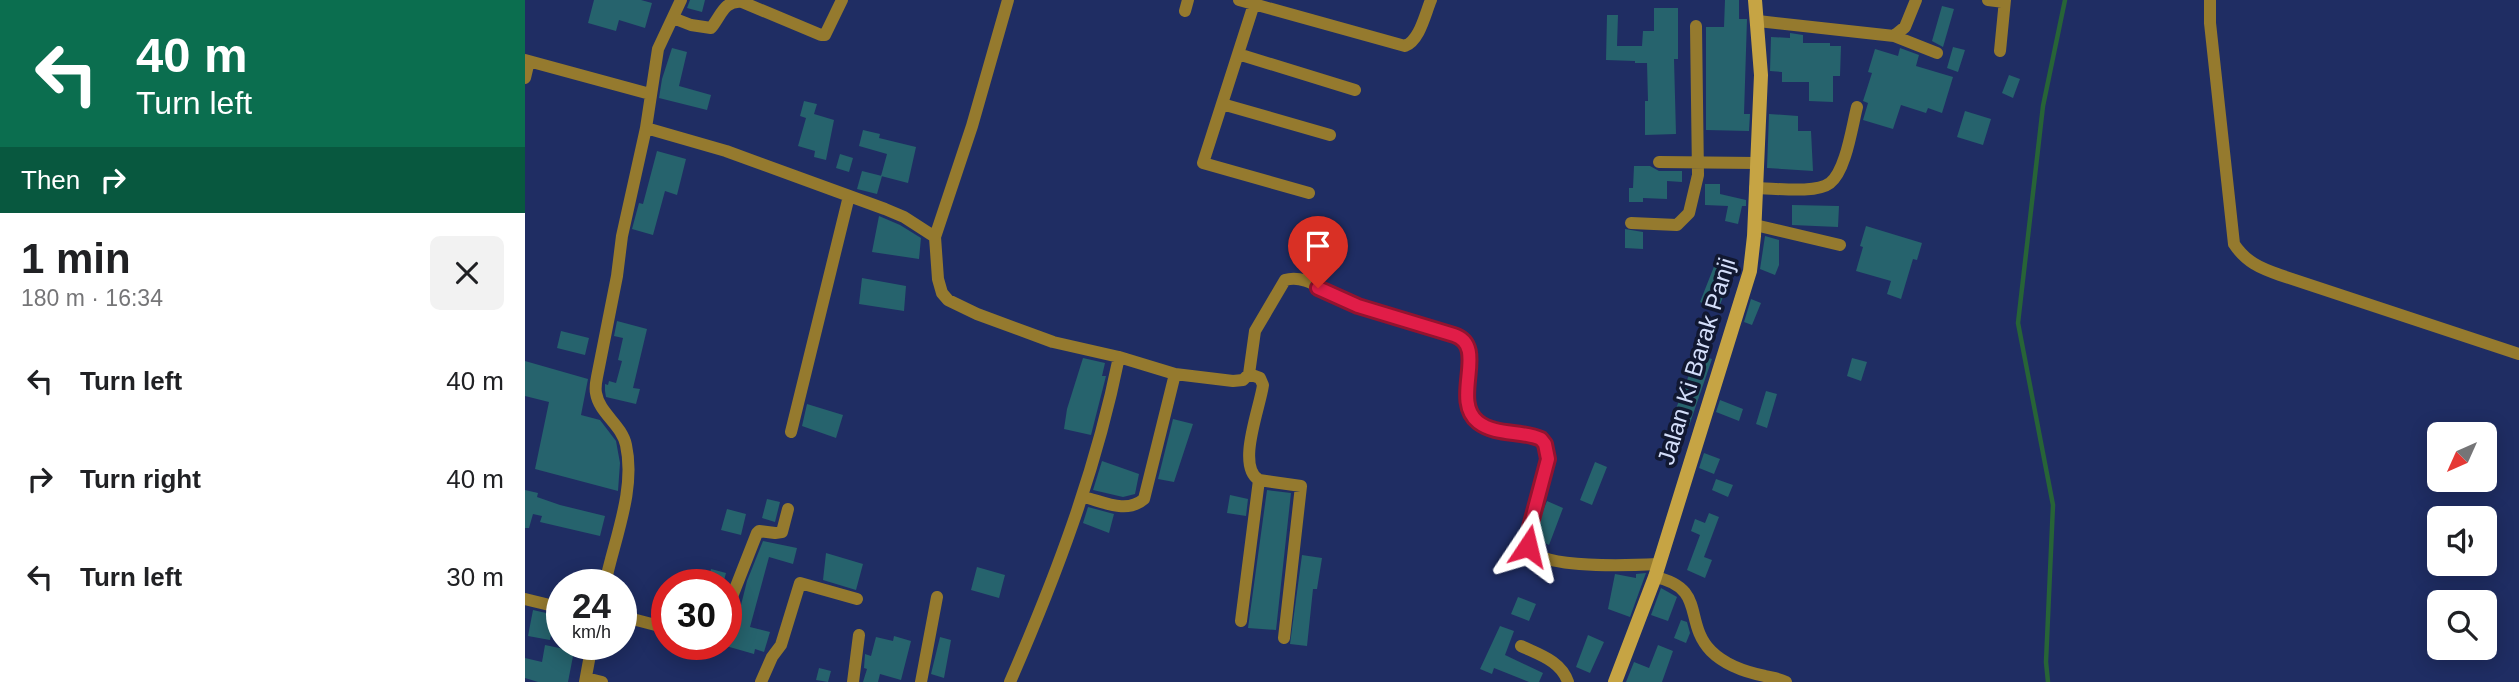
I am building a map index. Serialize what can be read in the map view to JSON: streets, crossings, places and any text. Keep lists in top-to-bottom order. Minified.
{"streets":{"street":["Jalan Ki Barak Panji"]},"north":"bottom left","page":{"turn":["40 m","Turn left"],"then":"Then","heading":["1 min","180 m · 16:34"],"list":[{"name":"Turn left","value":"40 m"},{"name":"Turn right","value":"40 m"},{"name":"Turn left","value":"30 m"}],"speed":"24 km/h","limit":"30"}}
